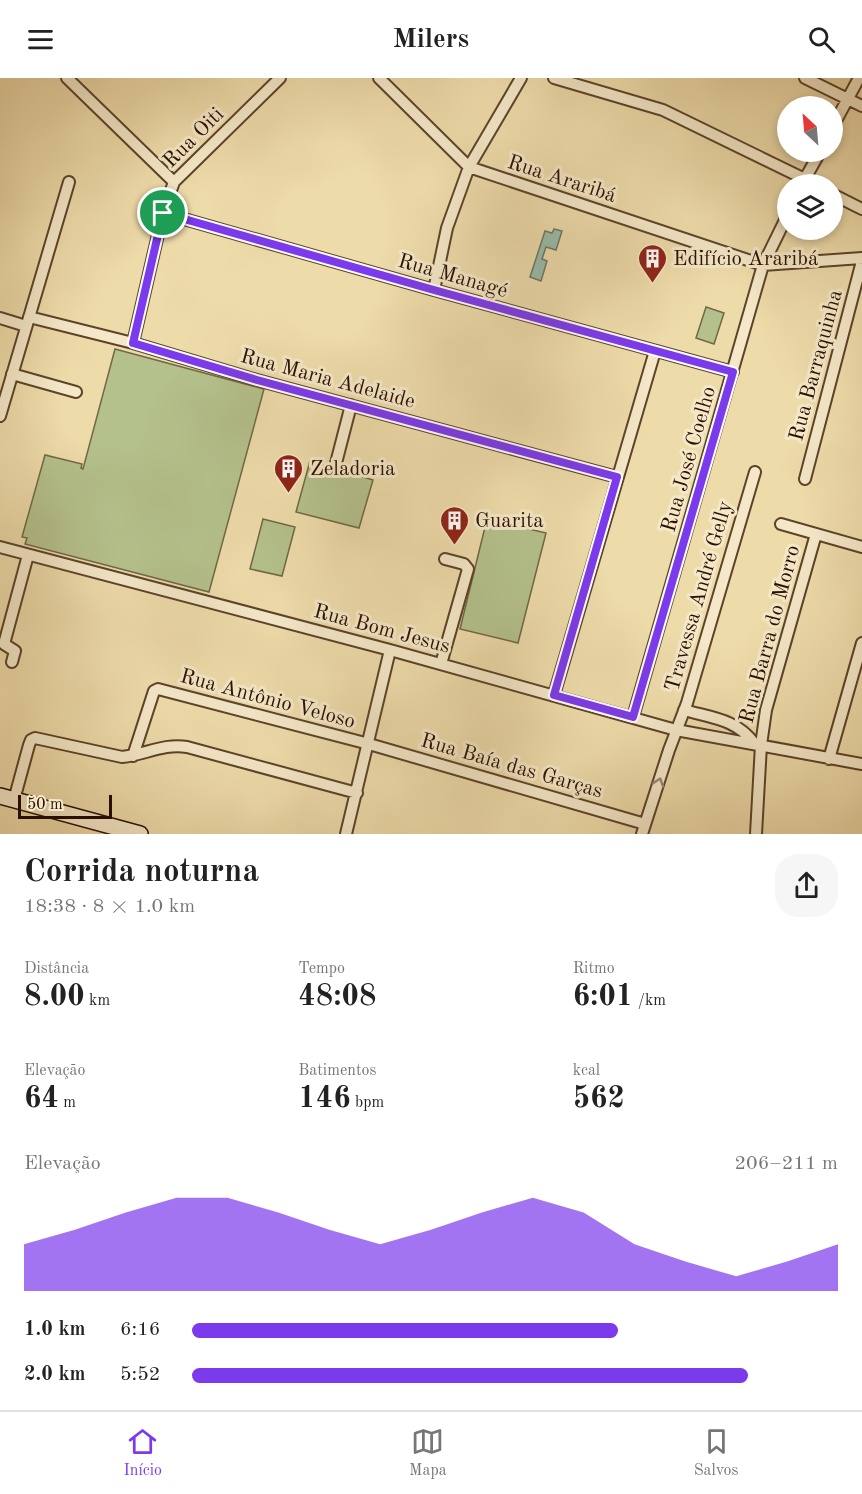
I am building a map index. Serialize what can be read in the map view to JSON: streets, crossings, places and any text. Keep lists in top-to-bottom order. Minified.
{"streets":{"street":["Rua Oiti","Rua Araribá","Rua Managé","Rua Barraquinha","Rua Maria Adelaide","Rua José Coelho","Travessa André Gelly","Rua Bom Jesus","Rua Barra do Morro","Rua Antônio Veloso","Rua Baía das Garças"]},"crossings":[["Rua Oiti","Rua Managé"],["Rua Oiti","Rua Maria Adelaide"],["Rua Araribá","Rua José Coelho"],["Rua Managé","Rua José Coelho"],["Rua José Coelho","Rua Bom Jesus"],["Travessa André Gelly","Rua Bom Jesus"],["Travessa André Gelly","Rua Baía das Garças"],["Rua Bom Jesus","Rua Barra do Morro"],["Rua Antônio Veloso","Rua Baía das Garças"]],"places":{"building":["Edifício Araribá","Zeladoria","Guarita"]},"scale_bar":"50 m","north":"top left","page":{"header":"Milers","scale":"50 m","heading":["Corrida noturna","18:38 · 8 × 1.0 km"],"stats":[["Distância","8.00 km"],["Tempo","48:08"],["Ritmo","6:01 /km"],["Elevação","64 m"],["Batimentos","146 bpm"],["kcal","562"]],"chart":["Elevação","206–211 m"],"list":[{"name":"1.0 km","note":"6:16"},{"name":"2.0 km","note":"5:52"}],"tabs":["Início","Mapa","Salvos"]}}
